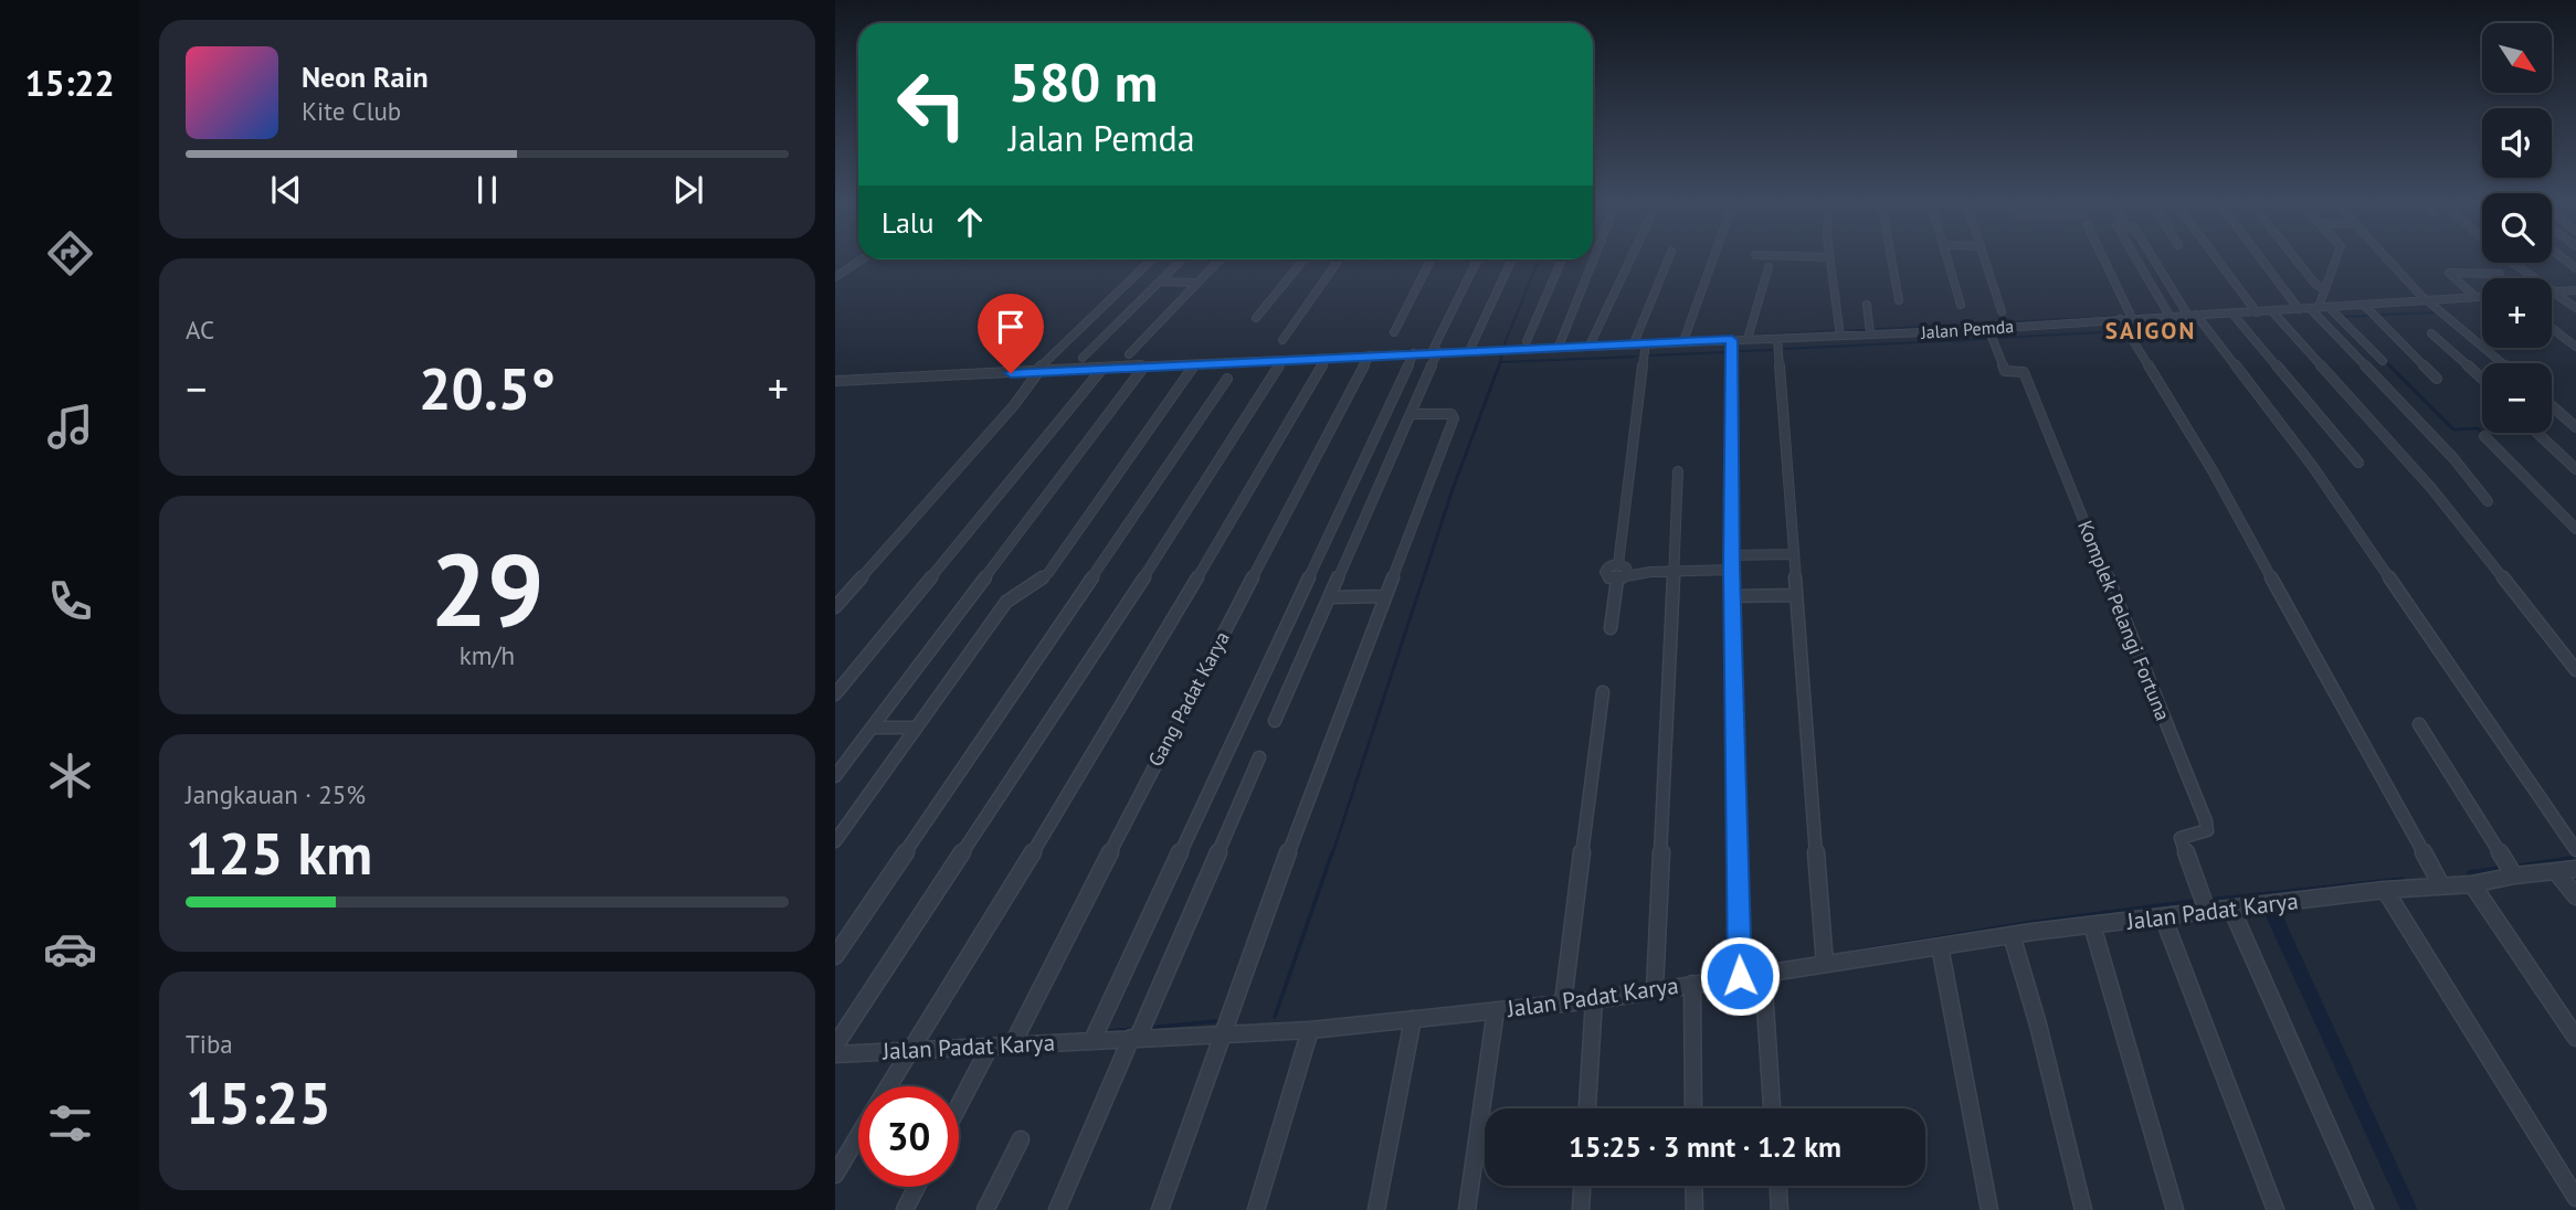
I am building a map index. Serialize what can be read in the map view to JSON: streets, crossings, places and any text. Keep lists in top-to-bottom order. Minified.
{"streets":{"street":["Jalan Pemda","Komplek Pelangi Fortuna","Gang Padat Karya","Jalan Padat Karya"]},"crossings":[["Jalan Pemda","Komplek Pelangi Fortuna"],["Jalan Pemda","Gang Padat Karya"],["Komplek Pelangi Fortuna","Jalan Padat Karya"],["Gang Padat Karya","Jalan Padat Karya"]],"districts":["SAIGON"],"north":"bottom right","page":{"tabs":"15:22","map_buttons":["+","−"],"turn":["580 m","Jalan Pemda"],"song":["Neon Rain","Kite Club"],"then":"Lalu","tile":["AC",["29","km/h"],["Jangkauan · 25%","125 km"],["Tiba","15:25"]],"heat":["−","20.5°","+"],"limit":"30","trip":"15:25 · 3 mnt · 1.2 km"}}
